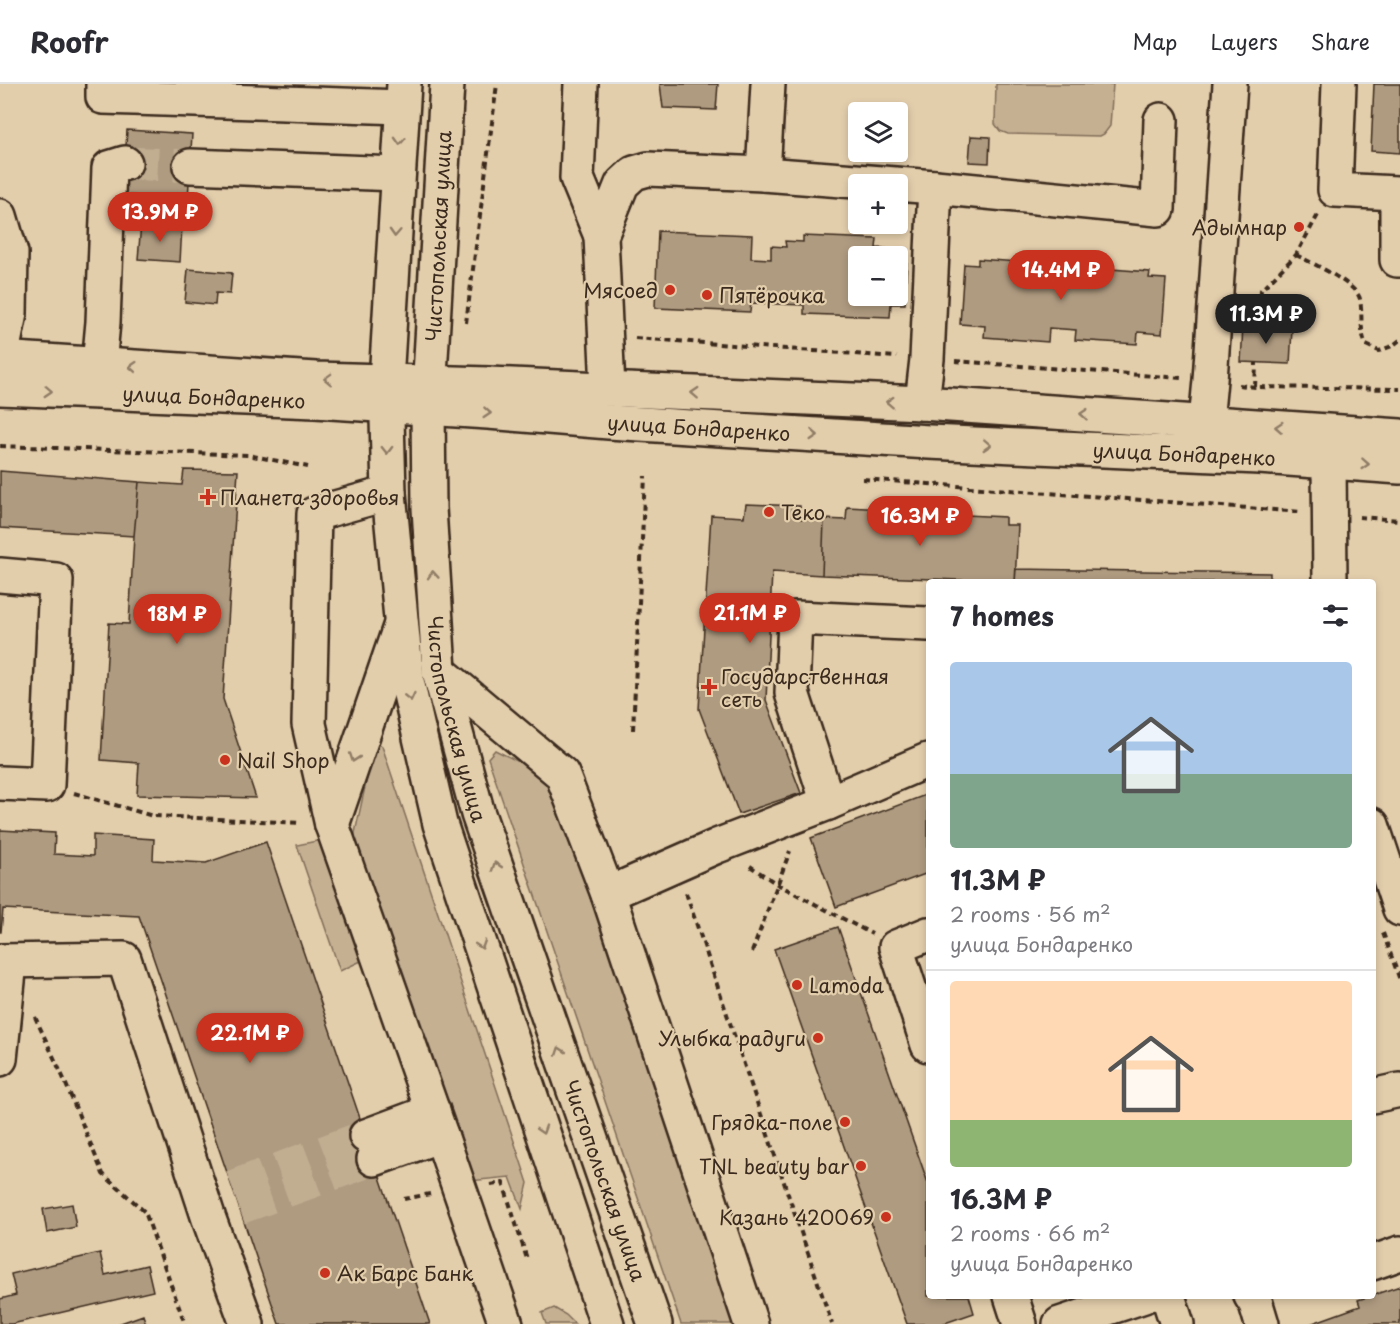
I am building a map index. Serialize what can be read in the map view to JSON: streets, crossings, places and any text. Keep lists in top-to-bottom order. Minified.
{"streets":{"street":["Чистопольская улица","улица Бондаренко"]},"crossings":[["Чистопольская улица","улица Бондаренко"]],"places":{"other":["Адымнар","Мясоед","Пятёрочка","Теко","Nail Shop","Lamoda","Улыбка радуги","Грядка-поле","TNL beauty bar","Казань 420069","Ак Барс Банк"],"health":["Планета здоровья","Государственная сеть"]},"page":{"header":"Roofr","nav":["Map","Layers","Share"],"map_buttons":["+","−"],"price":["13.9M ₽","14.4M ₽","11.3M ₽","16.3M ₽","21.1M ₽","18M ₽","22.1M ₽"],"heading":"7 homes","list":[{"name":"11.3M ₽","note":"2 rooms · 56 m² · улица Бондаренко"},{"name":"16.3M ₽","note":"2 rooms · 66 m² · улица Бондаренко"}]}}
